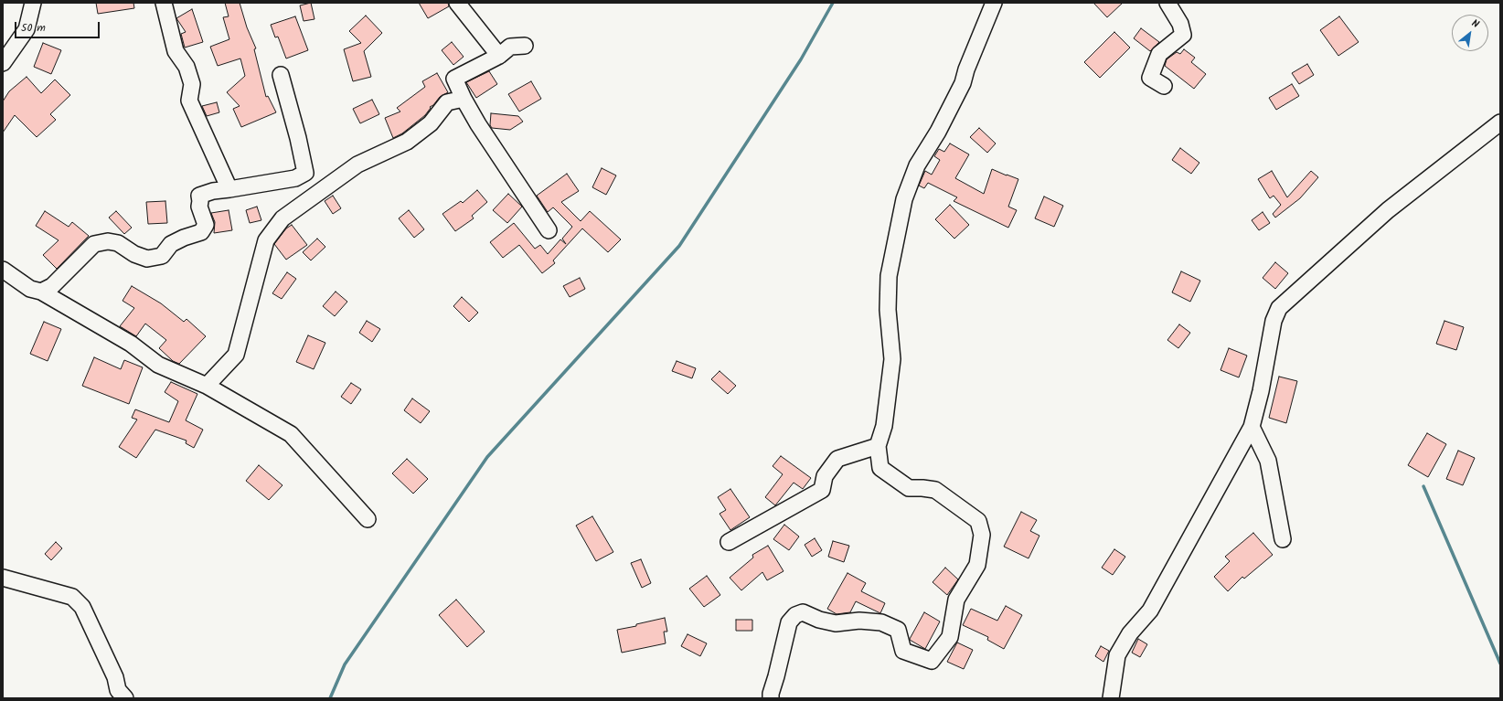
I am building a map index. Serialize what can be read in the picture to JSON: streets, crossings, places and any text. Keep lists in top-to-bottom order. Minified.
{"scale_bar":"50 m","north":"top right"}
